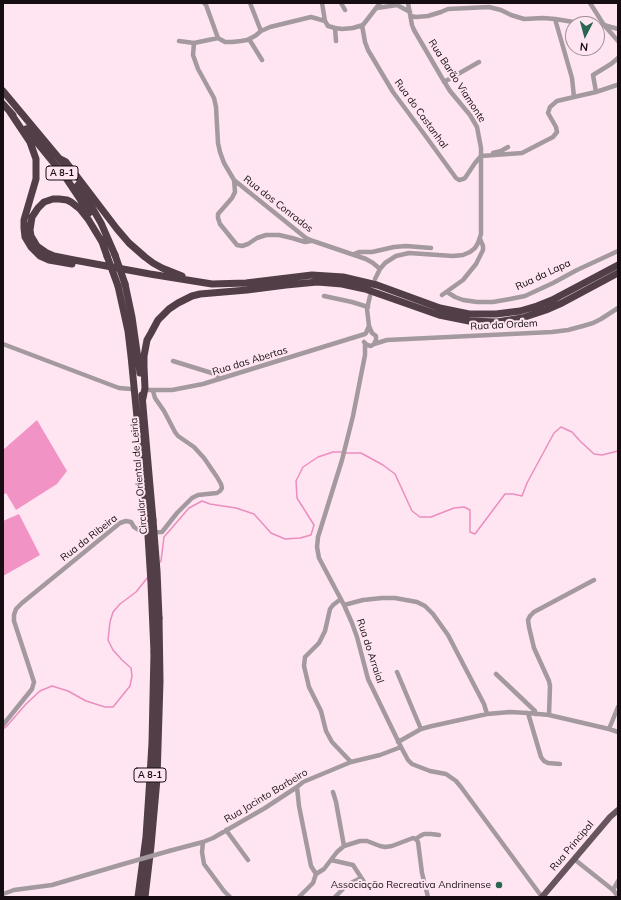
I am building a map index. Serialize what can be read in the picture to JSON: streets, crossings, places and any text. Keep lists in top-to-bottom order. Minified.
{"streets":{"highway":["A 8-1","Circular Oriental de Leiria"],"main road":["Rua Principal"],"street":["Rua Barão Viamonte","Rua do Castanhal","Rua dos Conrados","Rua da Lapa","Rua da Ordem","Rua das Abertas","Rua da Ribeira","Rua do Arraial","Rua Jacinto Barbeiro"]},"crossings":[["Rua Barão Viamonte","Rua do Castanhal"],["Rua da Ordem","Rua das Abertas"],["Rua da Ordem","Rua do Arraial"],["Rua das Abertas","Rua da Ribeira"],["Rua das Abertas","Rua do Arraial"],["Rua do Arraial","Rua Jacinto Barbeiro"],["Rua do Arraial","Rua Principal"]],"places":["Associação Recreativa Andrinense"],"north":"bottom"}
